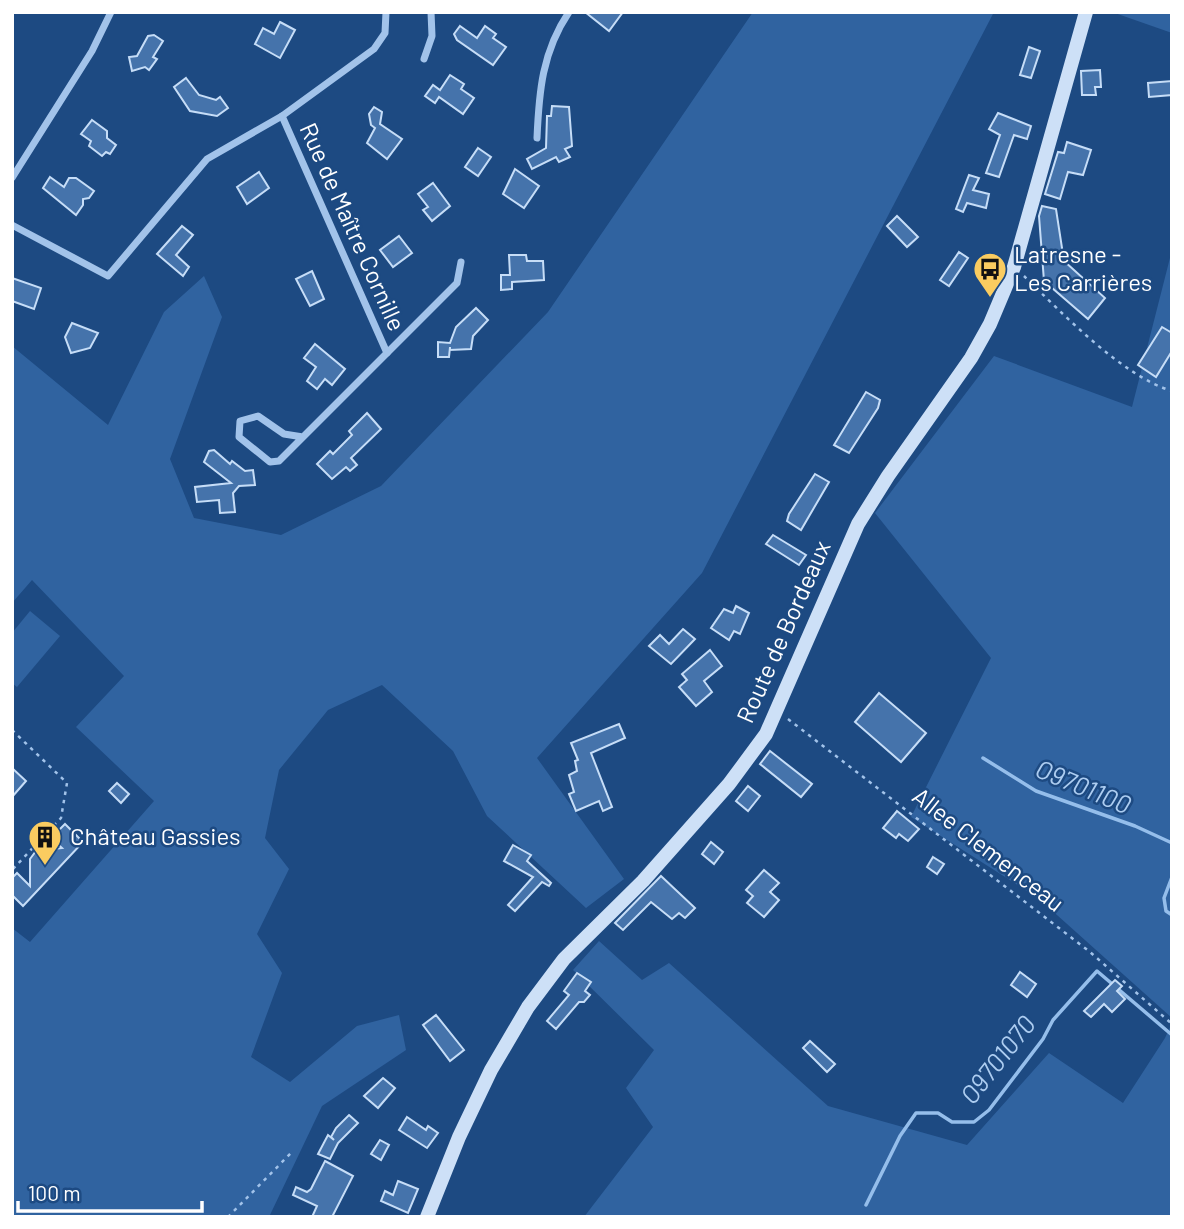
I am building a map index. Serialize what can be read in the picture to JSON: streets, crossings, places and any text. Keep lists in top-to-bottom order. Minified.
{"streets":{"street":["Rue de Maître Cornille","Route de Bordeaux"],"path":["Allee Clemenceau"]},"crossings":[["Route de Bordeaux","Allee Clemenceau"]],"water":["O9701100","O9701070"],"places":{"bus stop":["Latresne - Les Carrières"],"building":["Château Gassies"]},"scale_bar":"100 m"}
